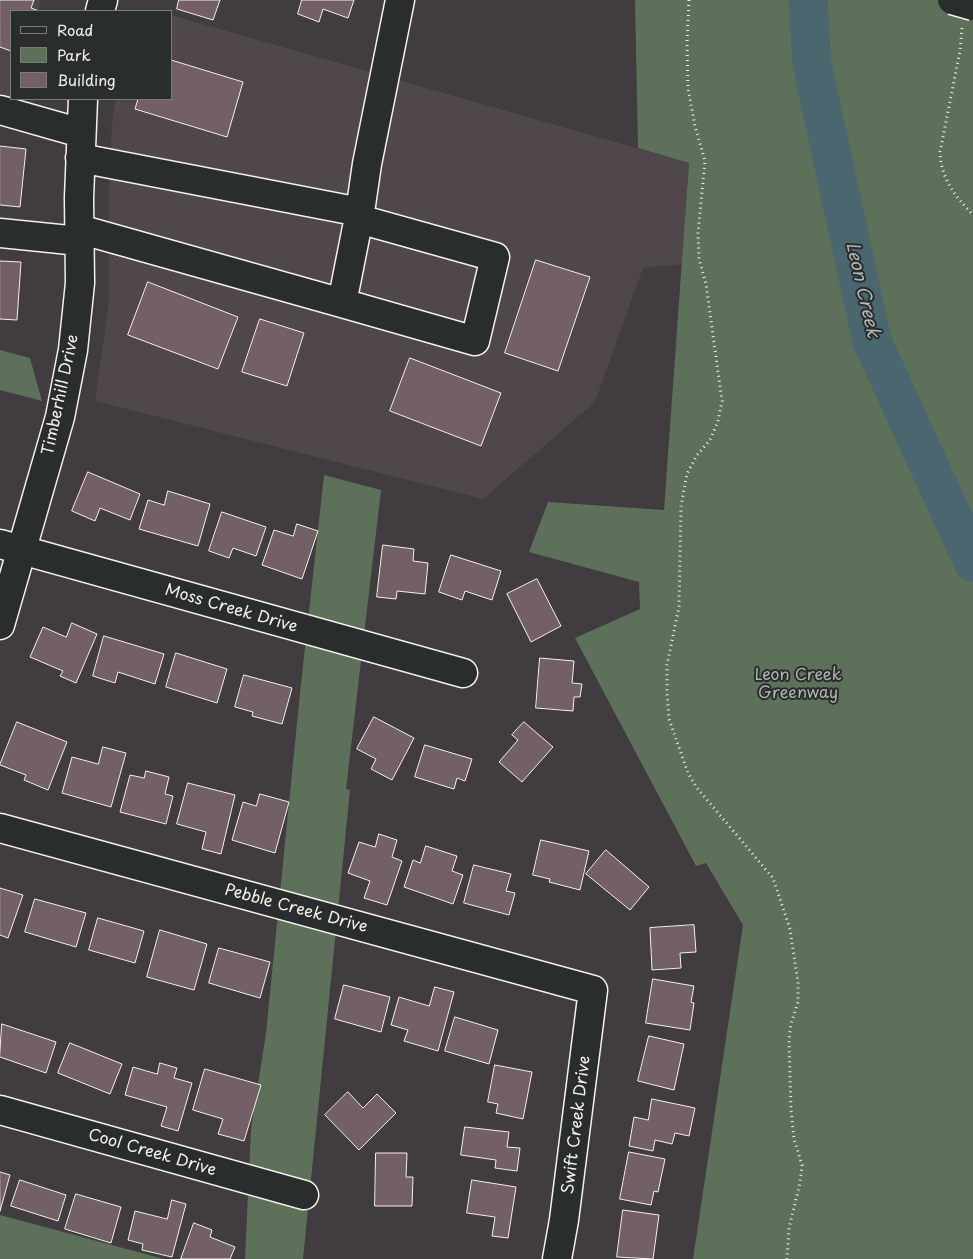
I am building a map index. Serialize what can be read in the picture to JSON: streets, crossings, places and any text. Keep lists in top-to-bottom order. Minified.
{"streets":{"street":["Timberhill Drive","Moss Creek Drive","Pebble Creek Drive","Swift Creek Drive","Cool Creek Drive"]},"crossings":[["Timberhill Drive","Moss Creek Drive"],["Pebble Creek Drive","Swift Creek Drive"]],"water":["Leon Creek"],"parks":["Leon Creek Greenway"],"legend":["Road","Park","Building"]}
